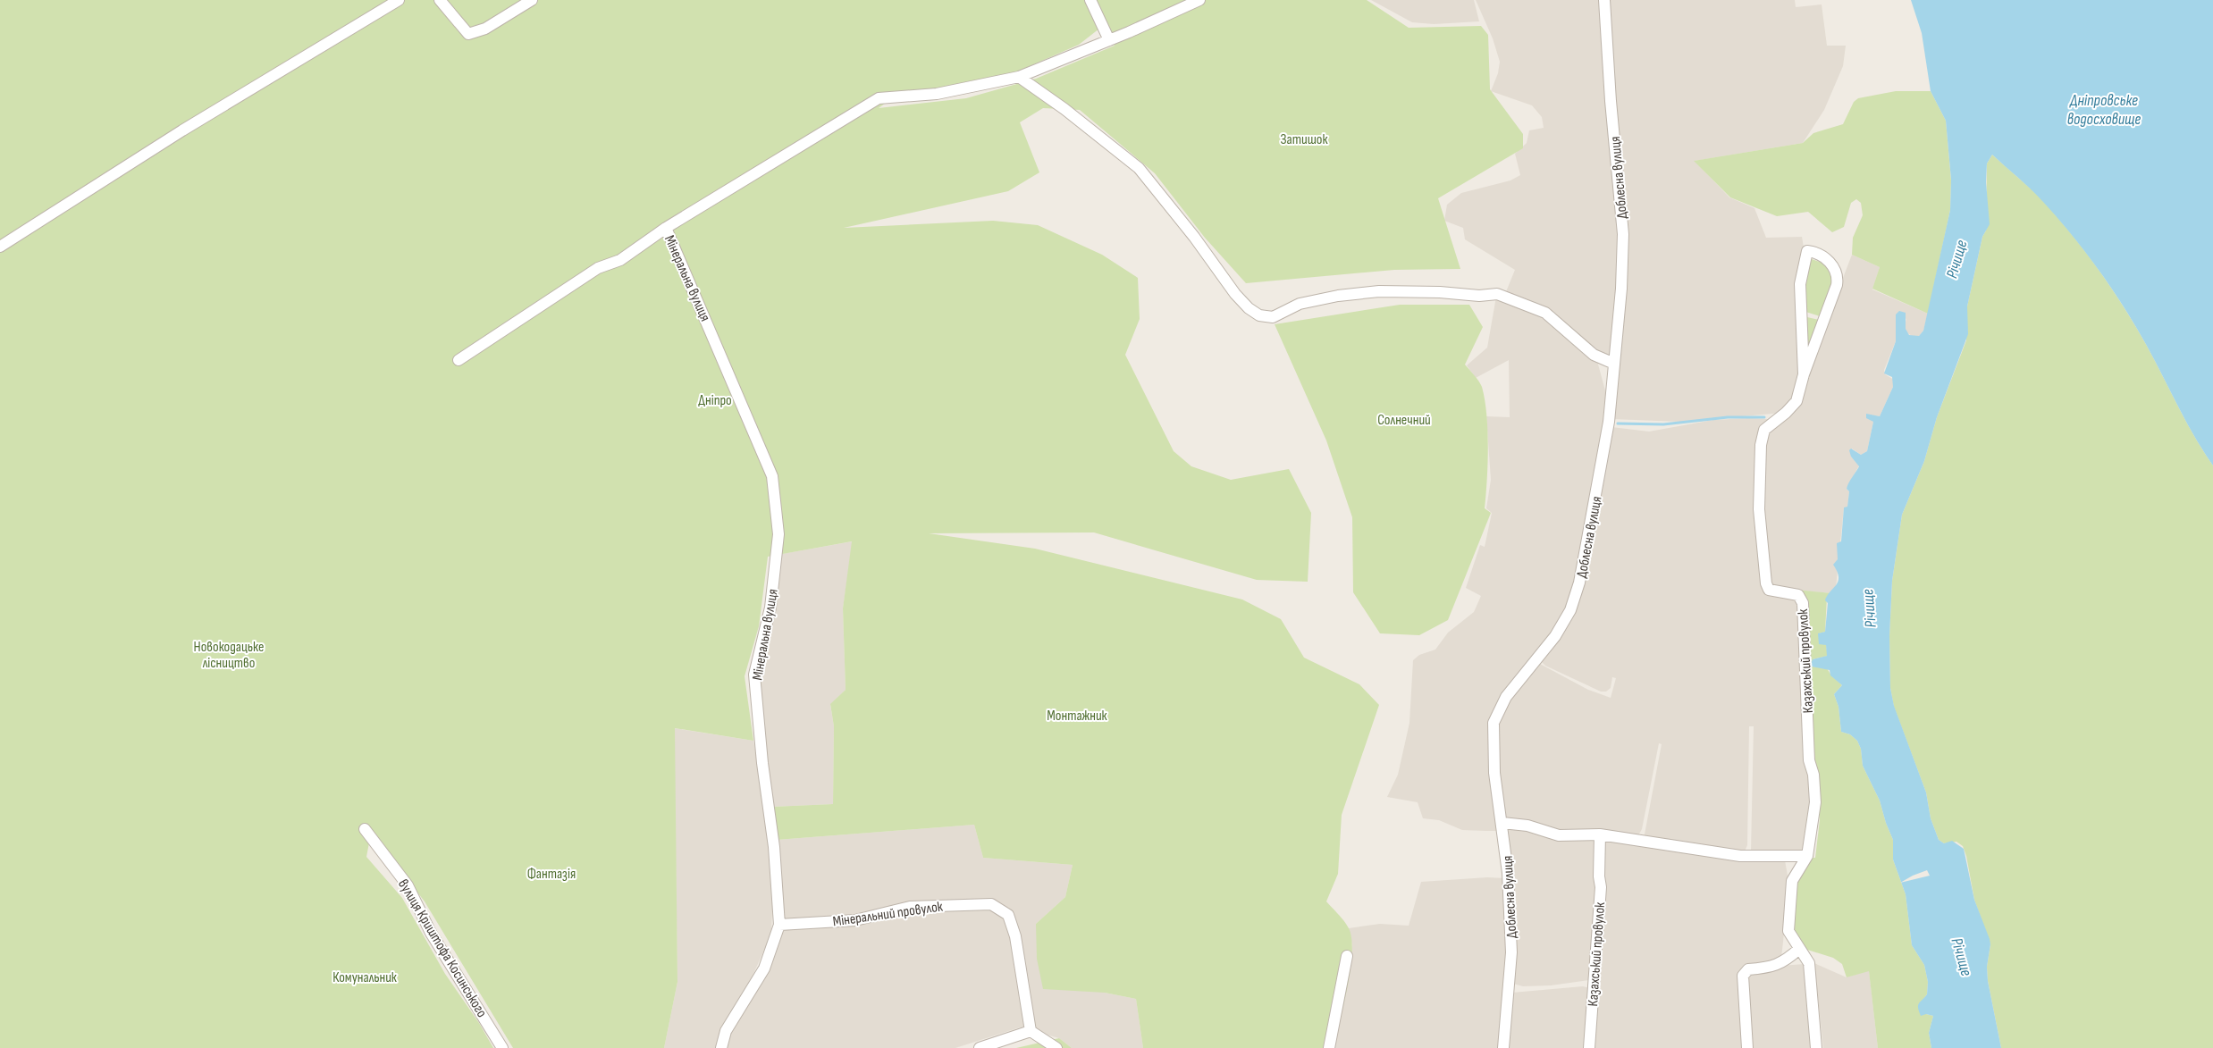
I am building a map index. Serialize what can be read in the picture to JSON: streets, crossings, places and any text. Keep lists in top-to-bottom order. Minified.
{"streets":{"street":["Доблесна вулиця","Мінеральна вулиця","Казахський провулок","Мінеральний провулок","вулиця Криштофа Косинського"]},"crossings":[["Мінеральна вулиця","Мінеральний провулок"]],"water":["Дніпровське водосховище","Річище"],"parks":["Затишок","Дніпро","Солнечний","Новокодацьке лісництво","Монтажник","Фантазія","Комунальник"]}
